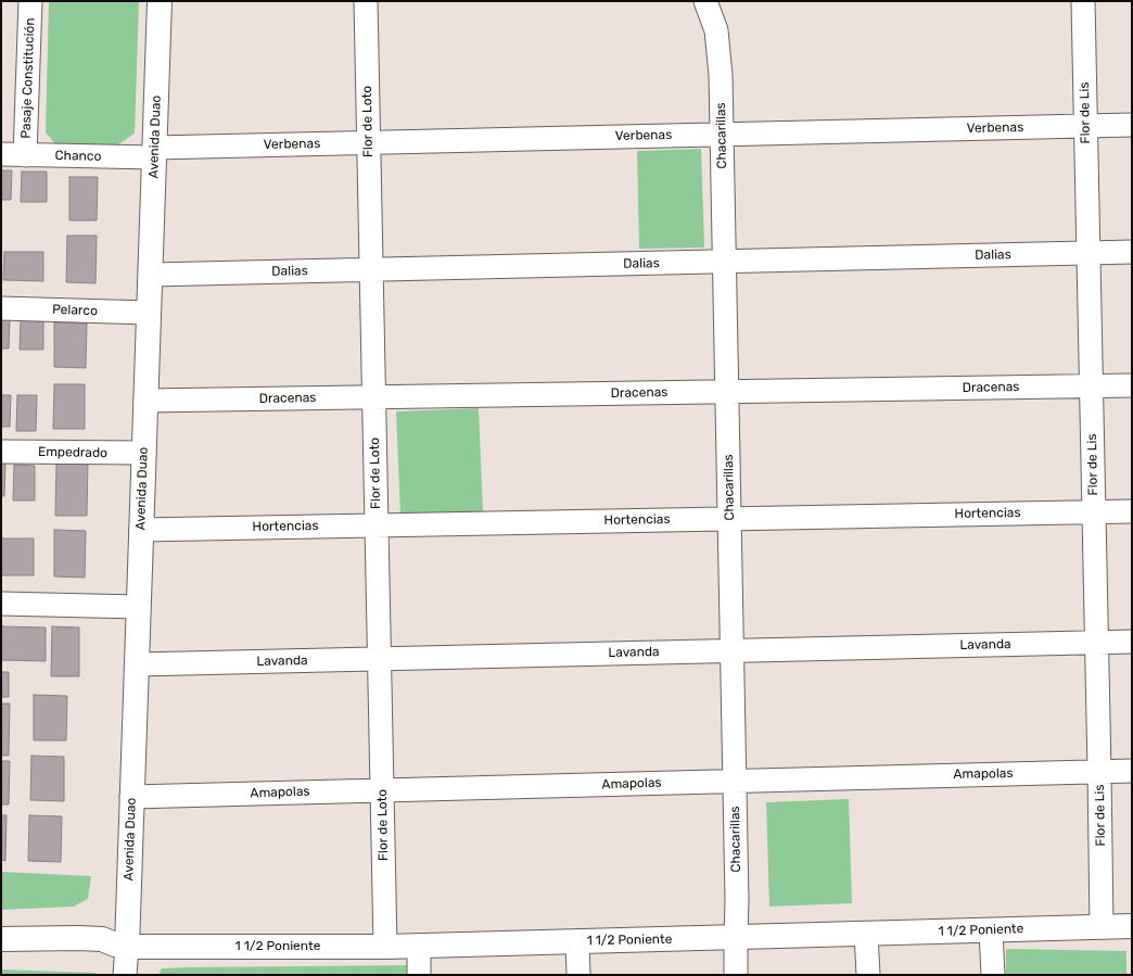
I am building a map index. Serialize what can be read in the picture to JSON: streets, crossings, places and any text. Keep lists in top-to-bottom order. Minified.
{"streets":{"street":["Pasaje Constitución","Flor de Lis","Flor de Loto","Verbenas","Chacarillas","Avenida Duao","Chanco","Dalias","Pelarco","Dracenas","Empedrado","Hortencias","Lavanda","Amapolas","1 1/2 Poniente"]},"crossings":[["Pasaje Constitución","Chanco"],["Flor de Lis","Verbenas"],["Flor de Lis","Dalias"],["Flor de Lis","Dracenas"],["Flor de Lis","Hortencias"],["Flor de Lis","Lavanda"],["Flor de Lis","Amapolas"],["Flor de Lis","1 1/2 Poniente"],["Flor de Loto","Verbenas"],["Flor de Loto","Dalias"],["Flor de Loto","Dracenas"],["Flor de Loto","Hortencias"],["Flor de Loto","Lavanda"],["Flor de Loto","Amapolas"],["Flor de Loto","1 1/2 Poniente"],["Verbenas","Chacarillas"],["Verbenas","Avenida Duao"],["Verbenas","Chanco"],["Chacarillas","Dalias"],["Chacarillas","Dracenas"],["Chacarillas","Hortencias"],["Chacarillas","Lavanda"],["Chacarillas","Amapolas"],["Chacarillas","1 1/2 Poniente"],["Avenida Duao","Chanco"],["Avenida Duao","Dalias"],["Avenida Duao","Pelarco"],["Avenida Duao","Dracenas"],["Avenida Duao","Empedrado"],["Avenida Duao","Hortencias"],["Avenida Duao","Lavanda"],["Avenida Duao","Amapolas"],["Avenida Duao","1 1/2 Poniente"]]}
